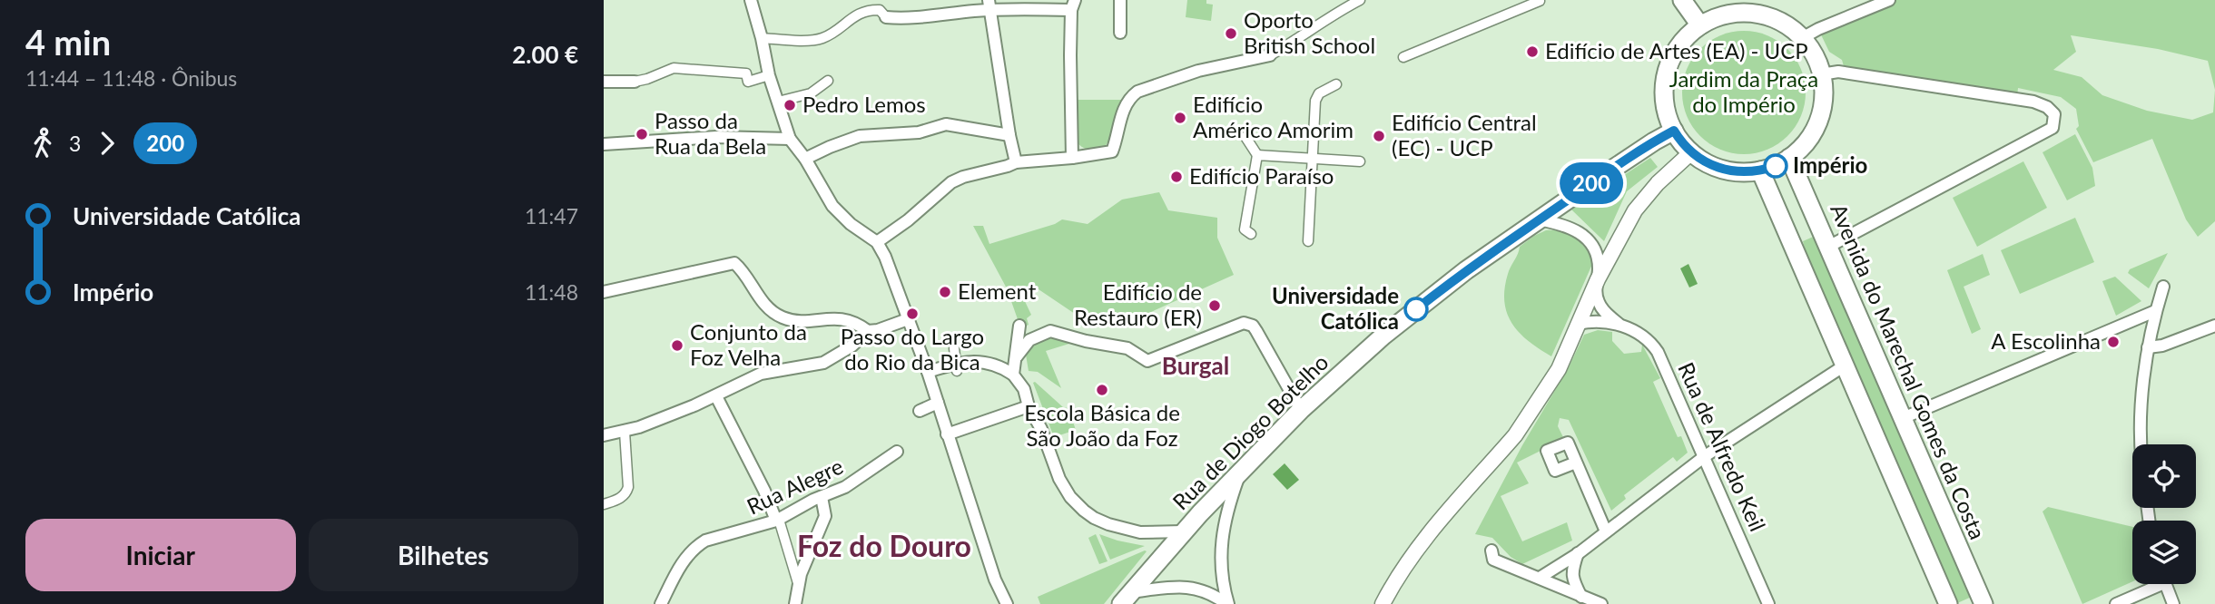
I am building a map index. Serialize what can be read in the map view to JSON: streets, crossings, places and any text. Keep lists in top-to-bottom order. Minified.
{"streets":{"main road":["Avenida do Marechal Gomes da Costa","Rua de Diogo Botelho"],"street":["Rua de Alfredo Keil","Rua Alegre"]},"crossings":[["Avenida do Marechal Gomes da Costa","Rua de Diogo Botelho"],["Rua de Diogo Botelho","Rua de Alfredo Keil"]],"districts":["Burgal","Foz do Douro"],"parks":["Jardim da Praça do Império"],"places":["Oporto British School","Edifício de Artes (EA) - UCP","Pedro Lemos","Edifício Américo Amorim","Passo da Rua da Bela","Edifício Central (EC) - UCP","Império","Edifício Paraíso","Element","Edifício de Restauro (ER)","Universidade Católica","Passo do Largo do Rio da Bica","A Escolinha","Conjunto da Foz Velha","Escola Básica de São João da Foz"],"lines":["bus line 200"],"page":{"heading":["4 min","11:44 – 11:48 · Ônibus","2.00 €"],"on_map":"200","legs":["3","200"],"list":[{"name":"Universidade Católica","value":"11:47"},{"name":"Império","value":"11:48"}],"buttons":["Iniciar","Bilhetes"]}}
